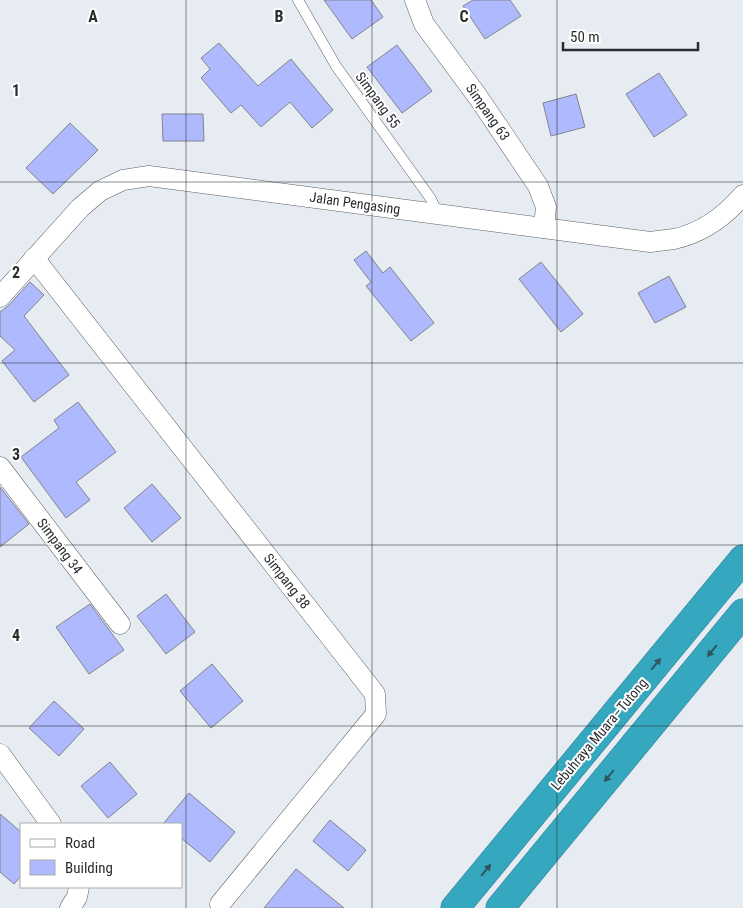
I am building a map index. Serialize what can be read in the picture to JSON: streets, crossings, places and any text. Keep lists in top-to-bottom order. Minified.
{"streets":{"highway":["Lebuhraya Muara–Tutong"],"street":["Simpang 63","Jalan Pengasing","Simpang 34","Simpang 38"],"lane":["Simpang 55"]},"crossings":[["Simpang 55","Jalan Pengasing"],["Simpang 63","Jalan Pengasing"],["Jalan Pengasing","Simpang 38"]],"legend":["Road","Building"],"scale_bar":"50 m","grid":{"columns":["A","B","C"],"rows":["1","2","3","4"]}}
